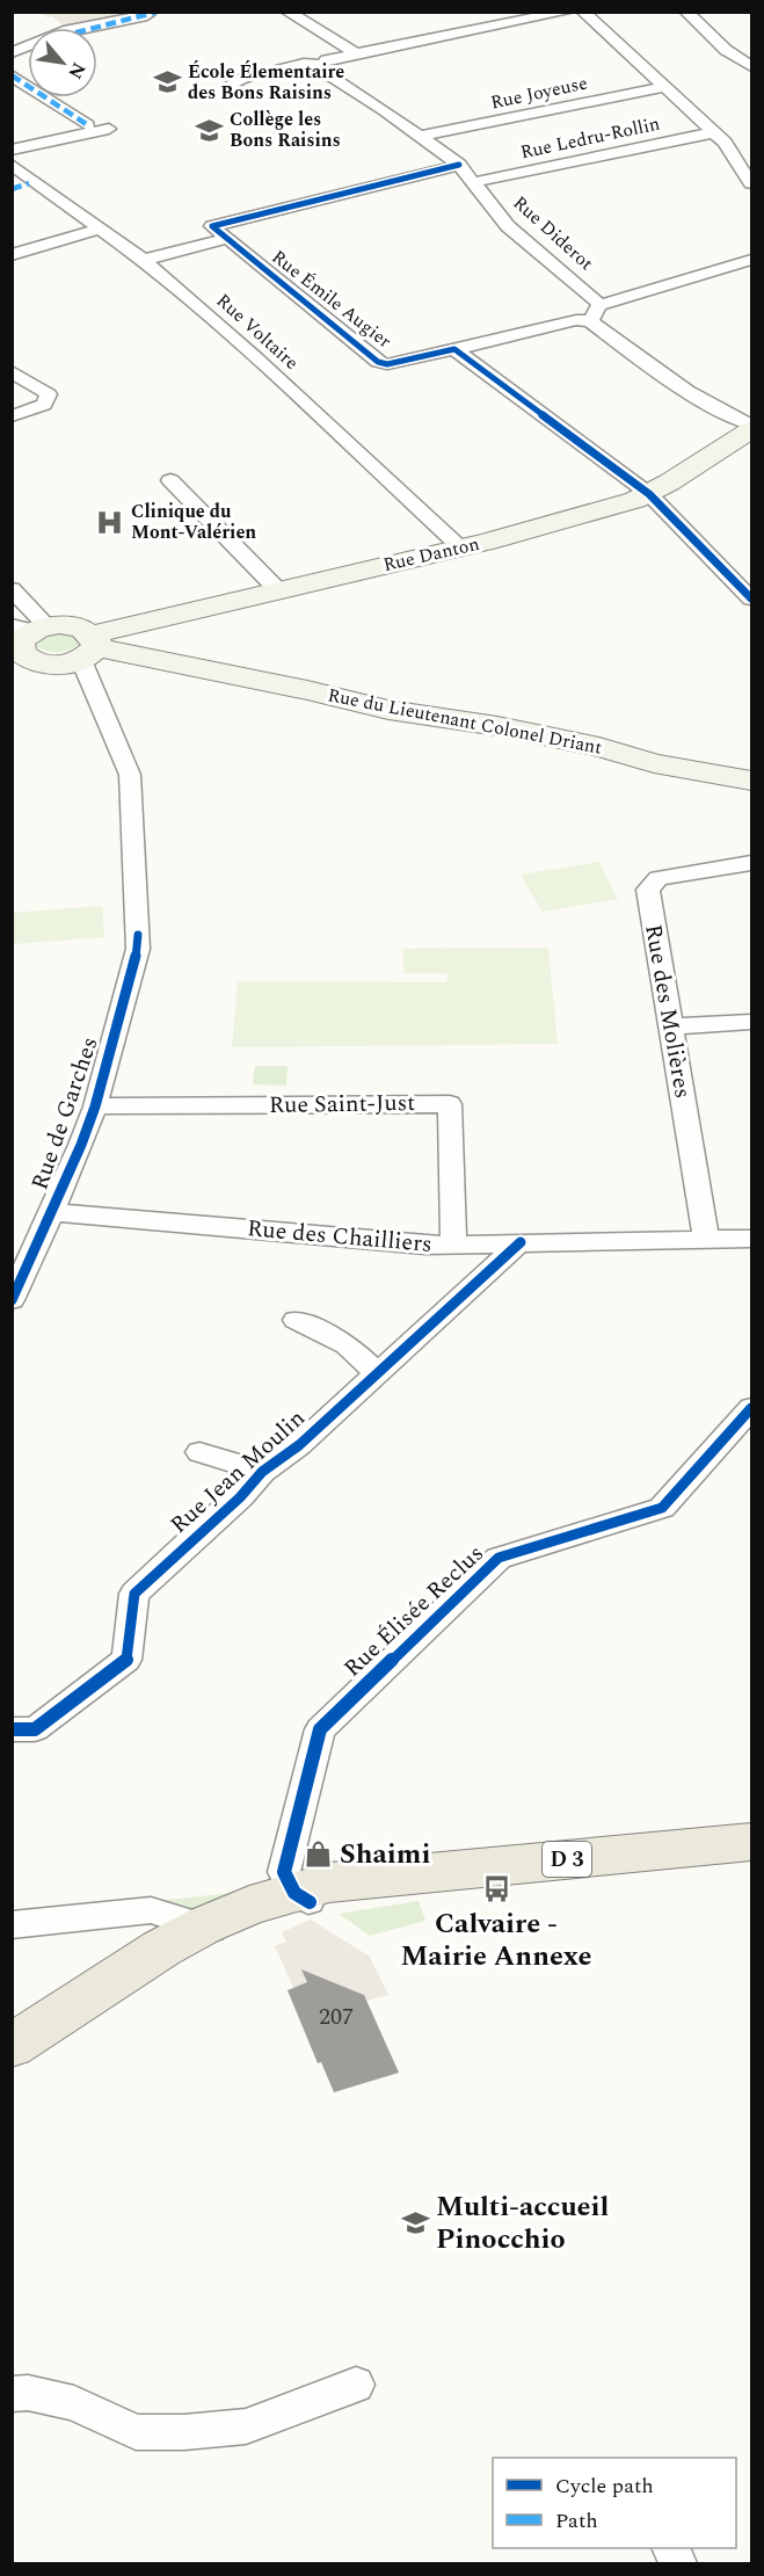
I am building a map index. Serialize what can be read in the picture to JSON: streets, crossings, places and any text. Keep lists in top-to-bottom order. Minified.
{"streets":{"main road":["D 3"],"street":["Rue Joyeuse","Rue Ledru-Rollin","Rue Diderot","Rue Émile Augier","Rue Voltaire","Rue Danton","Rue du Lieutenant Colonel Driant","Rue des Molières","Rue Saint-Just","Rue de Garches","Rue des Chailliers","Rue Jean Moulin","Rue Élisée Reclus"]},"crossings":[["Rue Joyeuse","Rue Diderot"],["Rue Ledru-Rollin","Rue Diderot"],["Rue Voltaire","Rue Danton"],["Rue Danton","Rue du Lieutenant Colonel Driant"],["Rue Danton","Rue de Garches"],["Rue du Lieutenant Colonel Driant","Rue de Garches"],["Rue des Molières","Rue des Chailliers"],["Rue Saint-Just","Rue de Garches"],["Rue Saint-Just","Rue des Chailliers"],["Rue de Garches","Rue des Chailliers"],["Rue des Chailliers","Rue Jean Moulin"],["Rue Élisée Reclus","D 3"]],"places":{"school or university":["École Élementaire des Bons Raisins","Collège les Bons Raisins","Multi-accueil Pinocchio"],"hospital":["Clinique du Mont-Valérien"],"shop":["Shaimi"],"bus stop":["Calvaire - Mairie Annexe"]},"house_numbers":["207"],"legend":["Cycle path","Path"],"north":"bottom right"}
